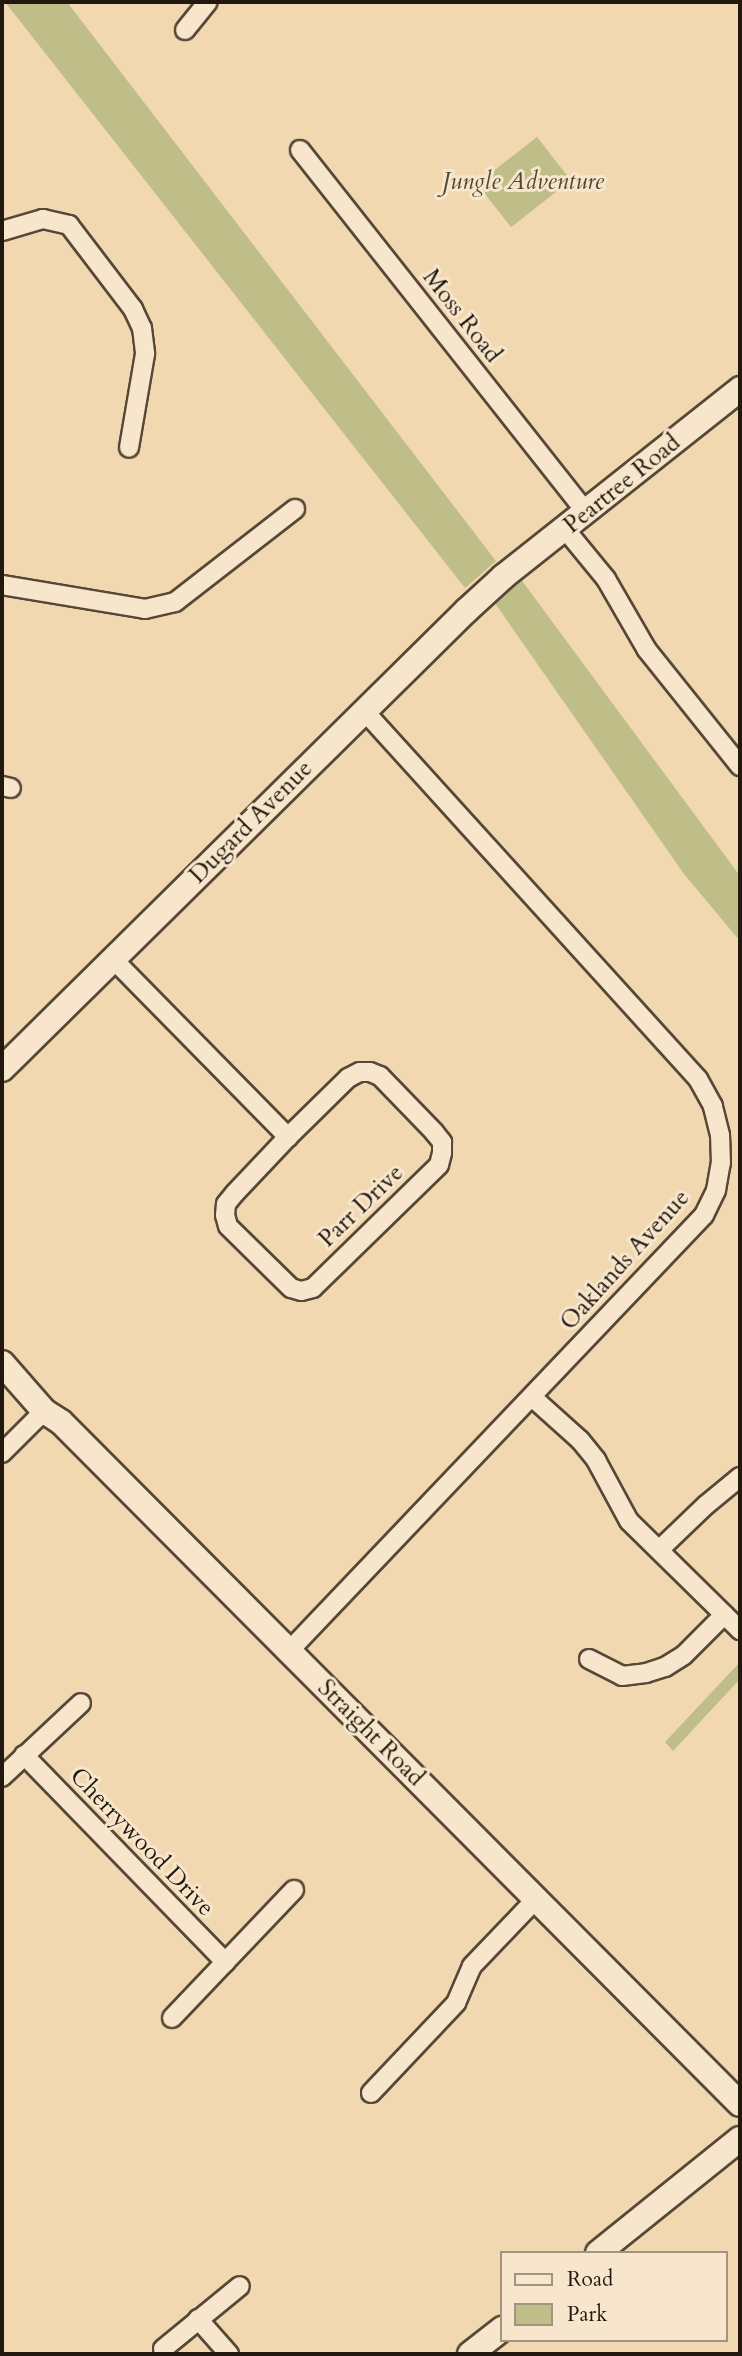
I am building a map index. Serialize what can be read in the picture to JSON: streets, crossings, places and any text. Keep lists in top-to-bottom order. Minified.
{"streets":{"street":["Moss Road","Peartree Road","Dugard Avenue","Parr Drive","Oaklands Avenue","Straight Road","Cherrywood Drive"]},"crossings":[["Moss Road","Peartree Road"],["Peartree Road","Dugard Avenue"],["Dugard Avenue","Oaklands Avenue"],["Oaklands Avenue","Straight Road"]],"parks":["Jungle Adventure"],"legend":["Road","Park"]}
